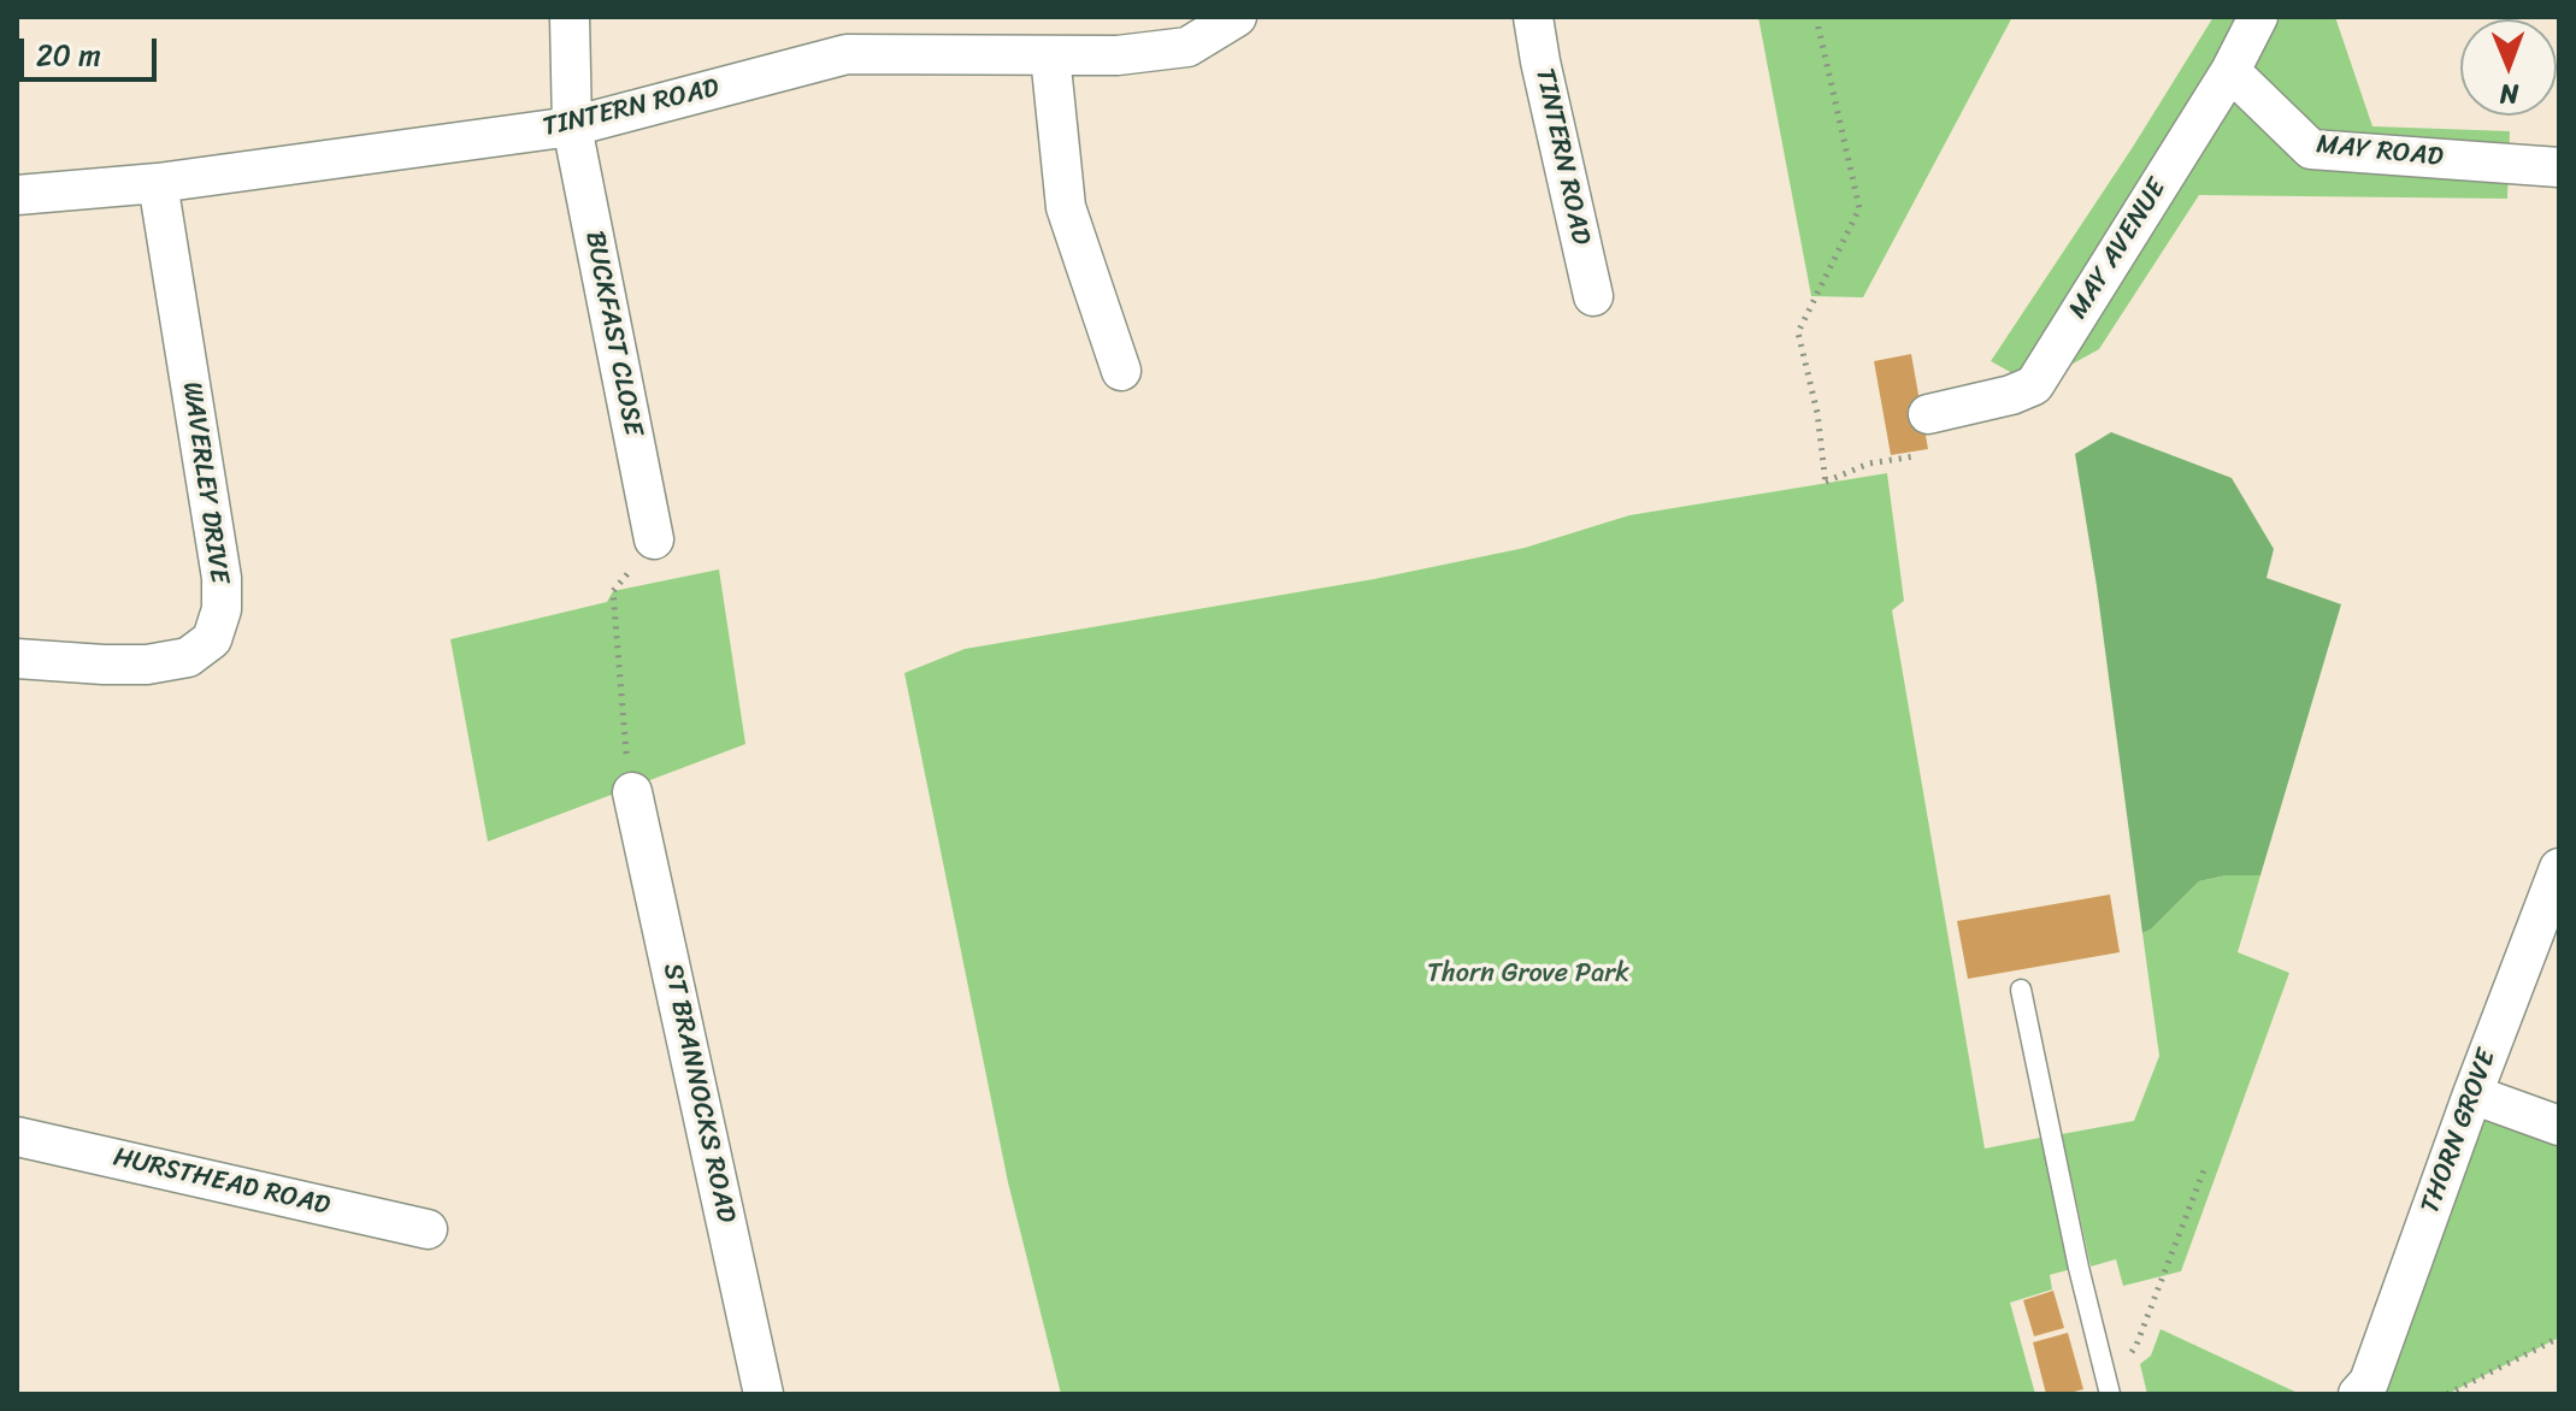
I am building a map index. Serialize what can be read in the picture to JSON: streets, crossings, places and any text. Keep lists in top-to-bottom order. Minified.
{"streets":{"street":["TINTERN ROAD","MAY ROAD","MAY AVENUE","BUCKFAST CLOSE","WAVERLEY DRIVE","ST BRANNOCKS ROAD","THORN GROVE","HURSTHEAD ROAD"]},"crossings":[["TINTERN ROAD","BUCKFAST CLOSE"],["TINTERN ROAD","WAVERLEY DRIVE"],["MAY ROAD","MAY AVENUE"]],"parks":["Thorn Grove Park"],"scale_bar":"20 m","north":"bottom"}
